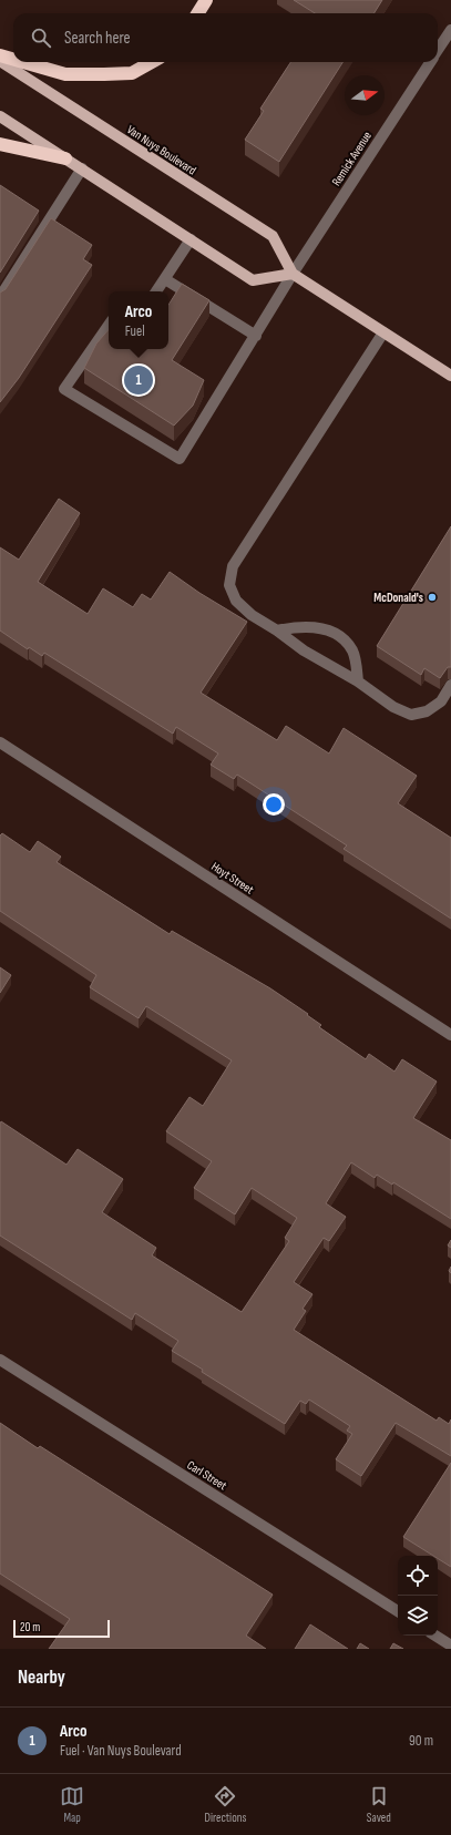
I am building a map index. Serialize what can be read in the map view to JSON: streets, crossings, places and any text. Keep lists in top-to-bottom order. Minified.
{"streets":{"main road":["Van Nuys Boulevard"],"street":["Remick Avenue","Hoyt Street","Carl Street"]},"crossings":[["Van Nuys Boulevard","Remick Avenue"]],"places":["McDonald's"],"scale_bar":"20 m","north":"right","page":{"search":"Search here","popup":["Arco","Fuel"],"pins":"1","scale":"20 m","heading":"Nearby","list":[{"mark":"1","name":"Arco","note":"Fuel · Van Nuys Boulevard","value":"90 m"}],"nav":["Map","Directions","Saved"]}}
